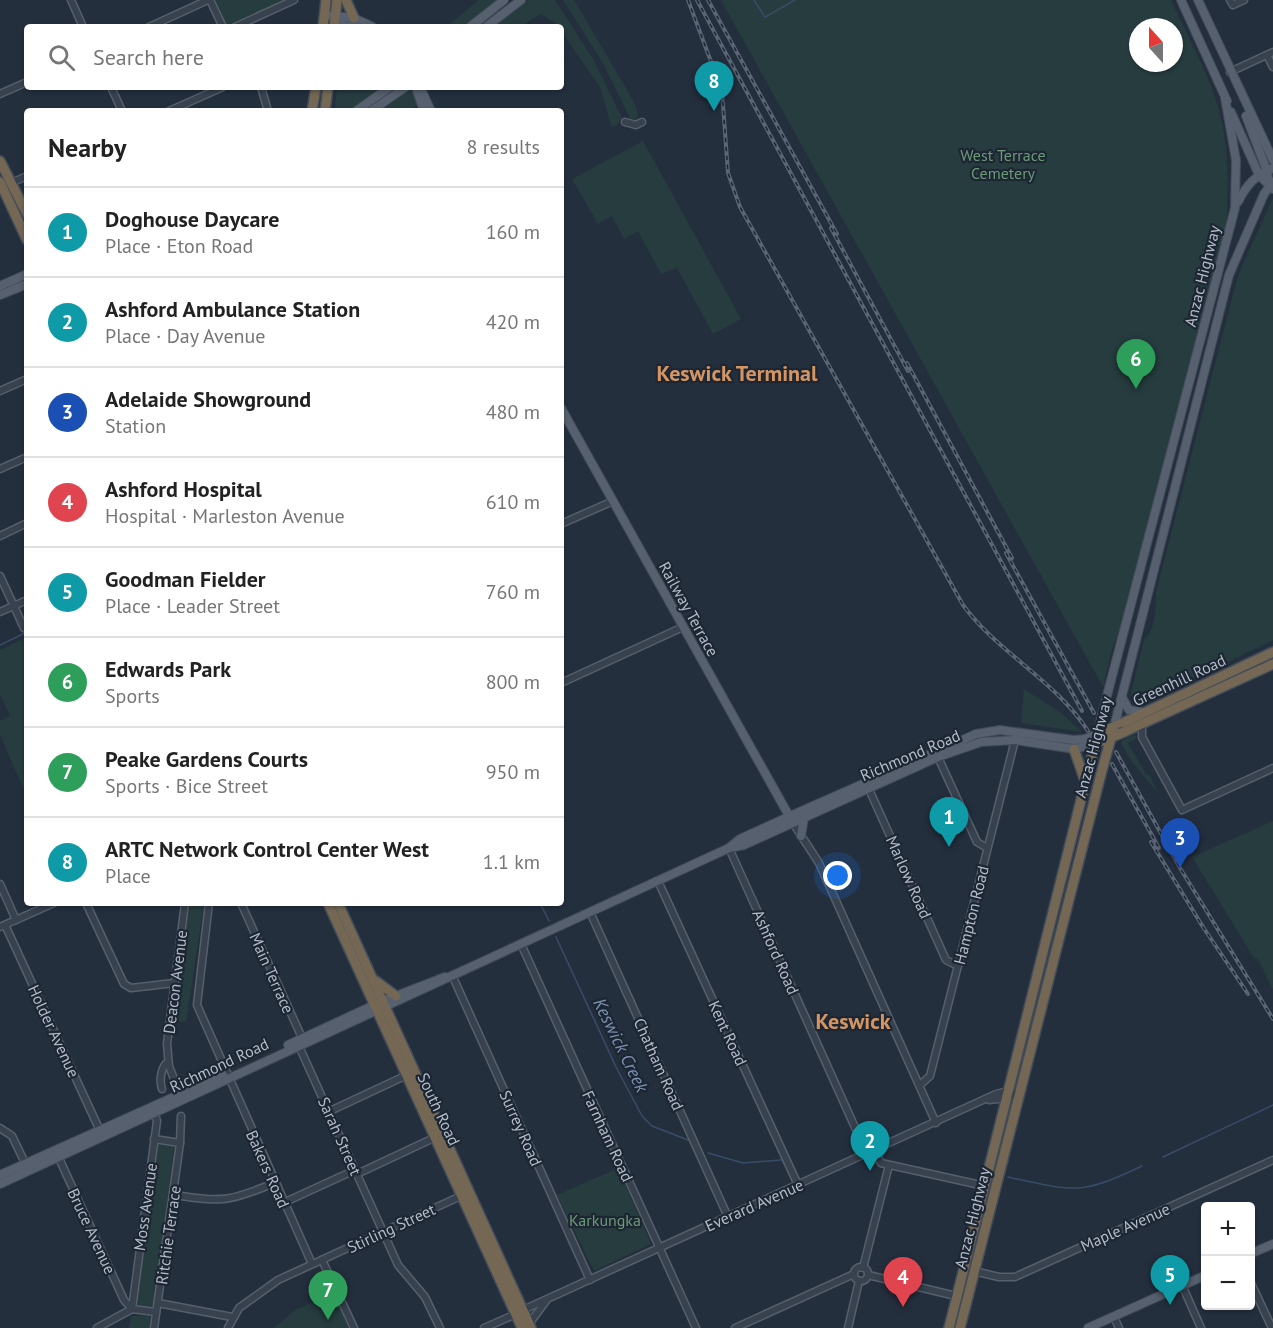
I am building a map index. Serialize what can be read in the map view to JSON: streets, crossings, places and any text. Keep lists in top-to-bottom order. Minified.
{"streets":{"highway":["Anzac Highway","Greenhill Road","Richmond Road","South Road"],"main road":["Railway Terrace"],"street":["Marlow Road","Hampton Road","Ashford Road","Main Terrace","Deacon Avenue","Holder Avenue","Kent Road","Chatham Road","Surrey Road","Sarah Street","Farnham Road","Bakers Road","Everard Avenue","Moss Avenue","Maple Avenue","Stirling Street","Bruce Avenue","Ritchie Terrace"]},"crossings":[["Anzac Highway","Greenhill Road"],["Anzac Highway","Richmond Road"],["Anzac Highway","Everard Avenue"],["Anzac Highway","Maple Avenue"],["Railway Terrace","Richmond Road"],["Greenhill Road","Richmond Road"],["Richmond Road","Marlow Road"],["Richmond Road","Hampton Road"],["Richmond Road","Ashford Road"],["Richmond Road","Main Terrace"],["Richmond Road","Deacon Avenue"],["Richmond Road","Holder Avenue"],["Richmond Road","Kent Road"],["Richmond Road","Chatham Road"],["Richmond Road","South Road"],["Richmond Road","Surrey Road"],["Richmond Road","Sarah Street"],["Richmond Road","Farnham Road"],["Richmond Road","Bakers Road"],["Richmond Road","Moss Avenue"],["Richmond Road","Bruce Avenue"],["Marlow Road","Hampton Road"],["Ashford Road","Everard Avenue"],["Main Terrace","Sarah Street"],["Kent Road","Everard Avenue"],["Chatham Road","Everard Avenue"],["South Road","Everard Avenue"],["South Road","Stirling Street"],["Surrey Road","Everard Avenue"],["Sarah Street","Stirling Street"],["Farnham Road","Everard Avenue"],["Bakers Road","Stirling Street"],["Moss Avenue","Bruce Avenue"]],"districts":["Keswick Terminal","Keswick"],"water":["Keswick Creek"],"parks":["West Terrace Cemetery","Karkungka"],"north":"top","page":{"search":"Search here","pins":["8","6","1","3","2","5","4","7"],"heading":["Nearby","8 results"],"list":[{"mark":"1","name":"Doghouse Daycare","note":"Place · Eton Road","value":"160 m"},{"mark":"2","name":"Ashford Ambulance Station","note":"Place · Day Avenue","value":"420 m"},{"mark":"3","name":"Adelaide Showground","note":"Station","value":"480 m"},{"mark":"4","name":"Ashford Hospital","note":"Hospital · Marleston Avenue","value":"610 m"},{"mark":"5","name":"Goodman Fielder","note":"Place · Leader Street","value":"760 m"},{"mark":"6","name":"Edwards Park","note":"Sports","value":"800 m"},{"mark":"7","name":"Peake Gardens Courts","note":"Sports · Bice Street","value":"950 m"},{"mark":"8","name":"ARTC Network Control Center West","note":"Place","value":"1.1 km"}],"map_buttons":["+","−"]}}
